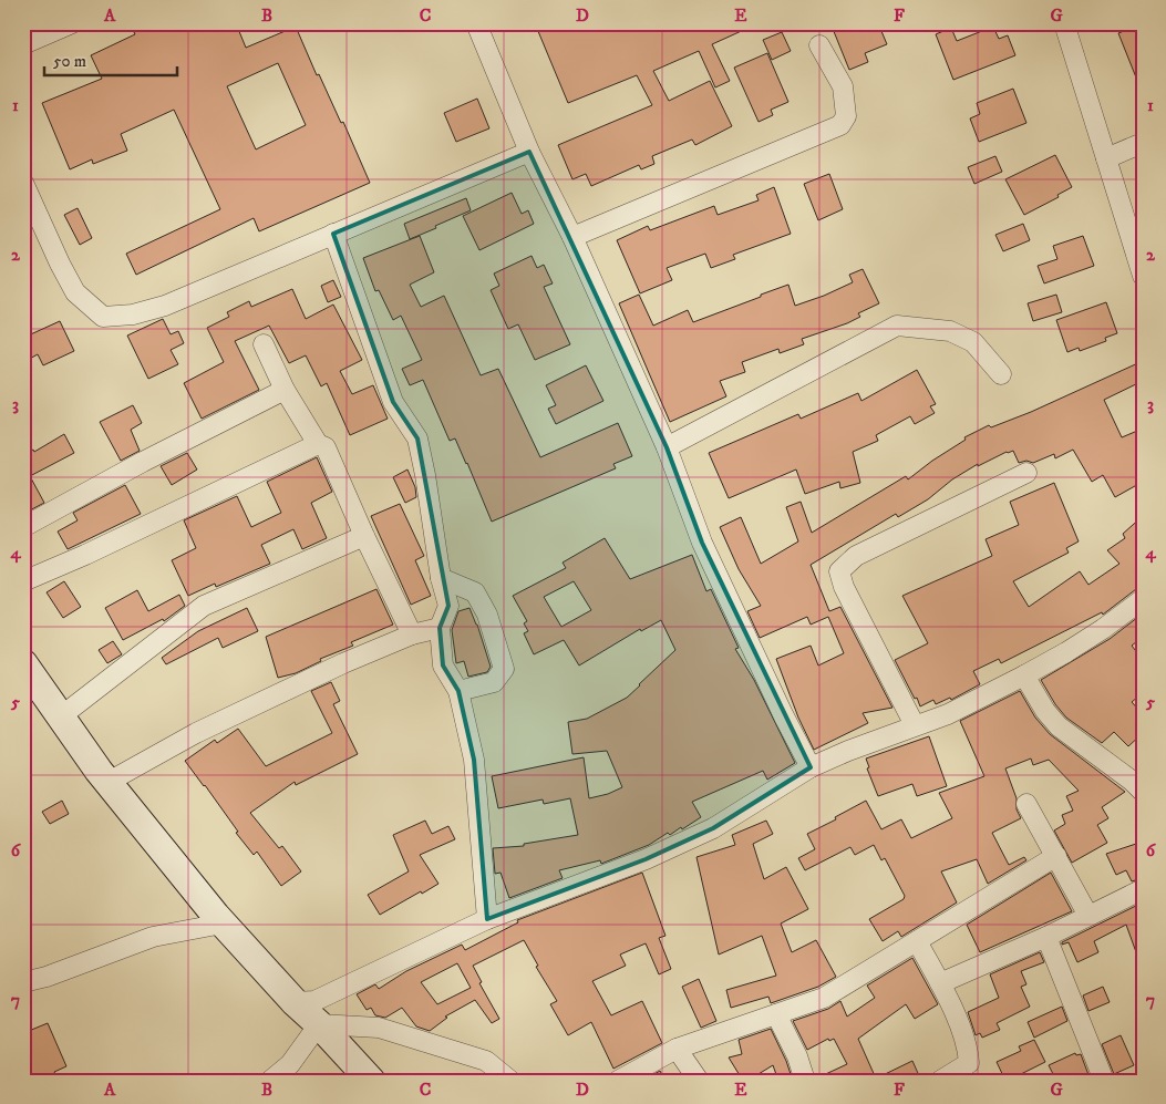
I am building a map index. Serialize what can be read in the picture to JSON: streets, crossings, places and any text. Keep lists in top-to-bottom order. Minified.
{"scale_bar":"50 m","grid":{"columns":["A","B","C","D","E","F","G"],"rows":["1","2","3","4","5","6","7"]}}
